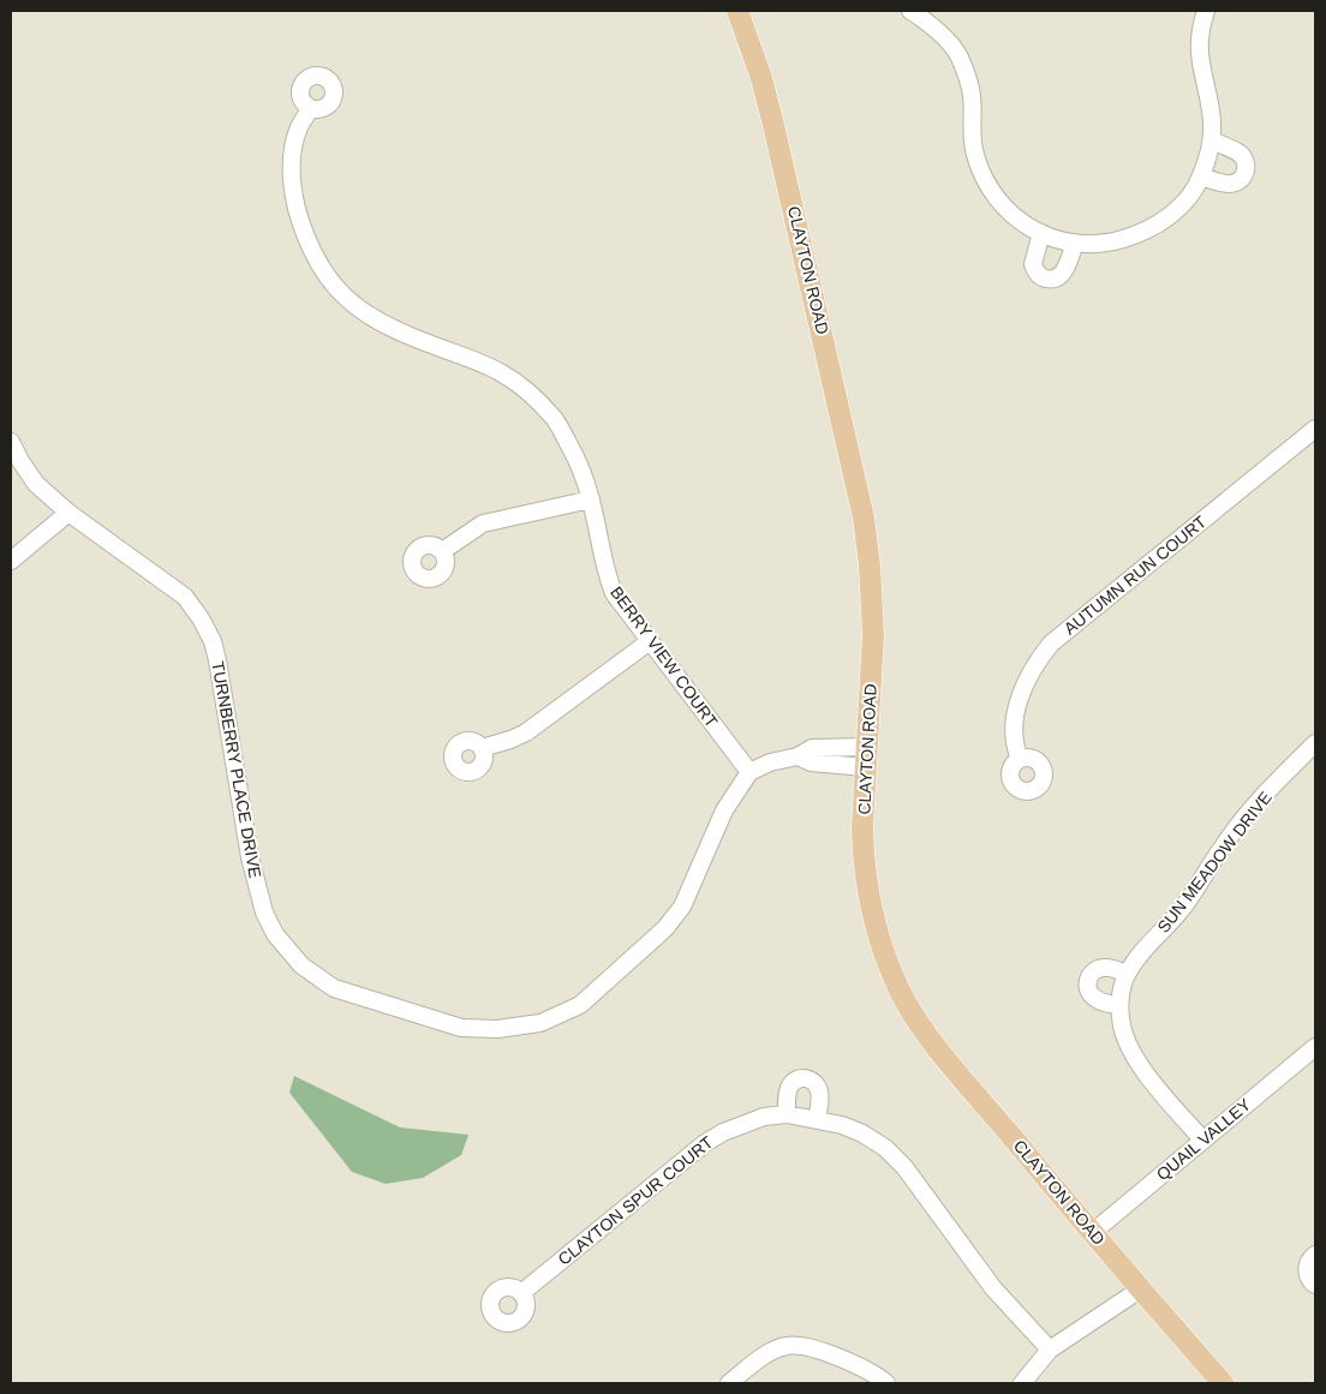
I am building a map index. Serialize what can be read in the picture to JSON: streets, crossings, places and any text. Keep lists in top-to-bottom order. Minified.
{"streets":{"main road":["CLAYTON ROAD"],"street":["AUTUMN RUN COURT","BERRY VIEW COURT","TURNBERRY PLACE DRIVE","SUN MEADOW DRIVE","QUAIL VALLEY","CLAYTON SPUR COURT"]},"crossings":[["CLAYTON ROAD","QUAIL VALLEY"],["BERRY VIEW COURT","TURNBERRY PLACE DRIVE"],["SUN MEADOW DRIVE","QUAIL VALLEY"]]}
